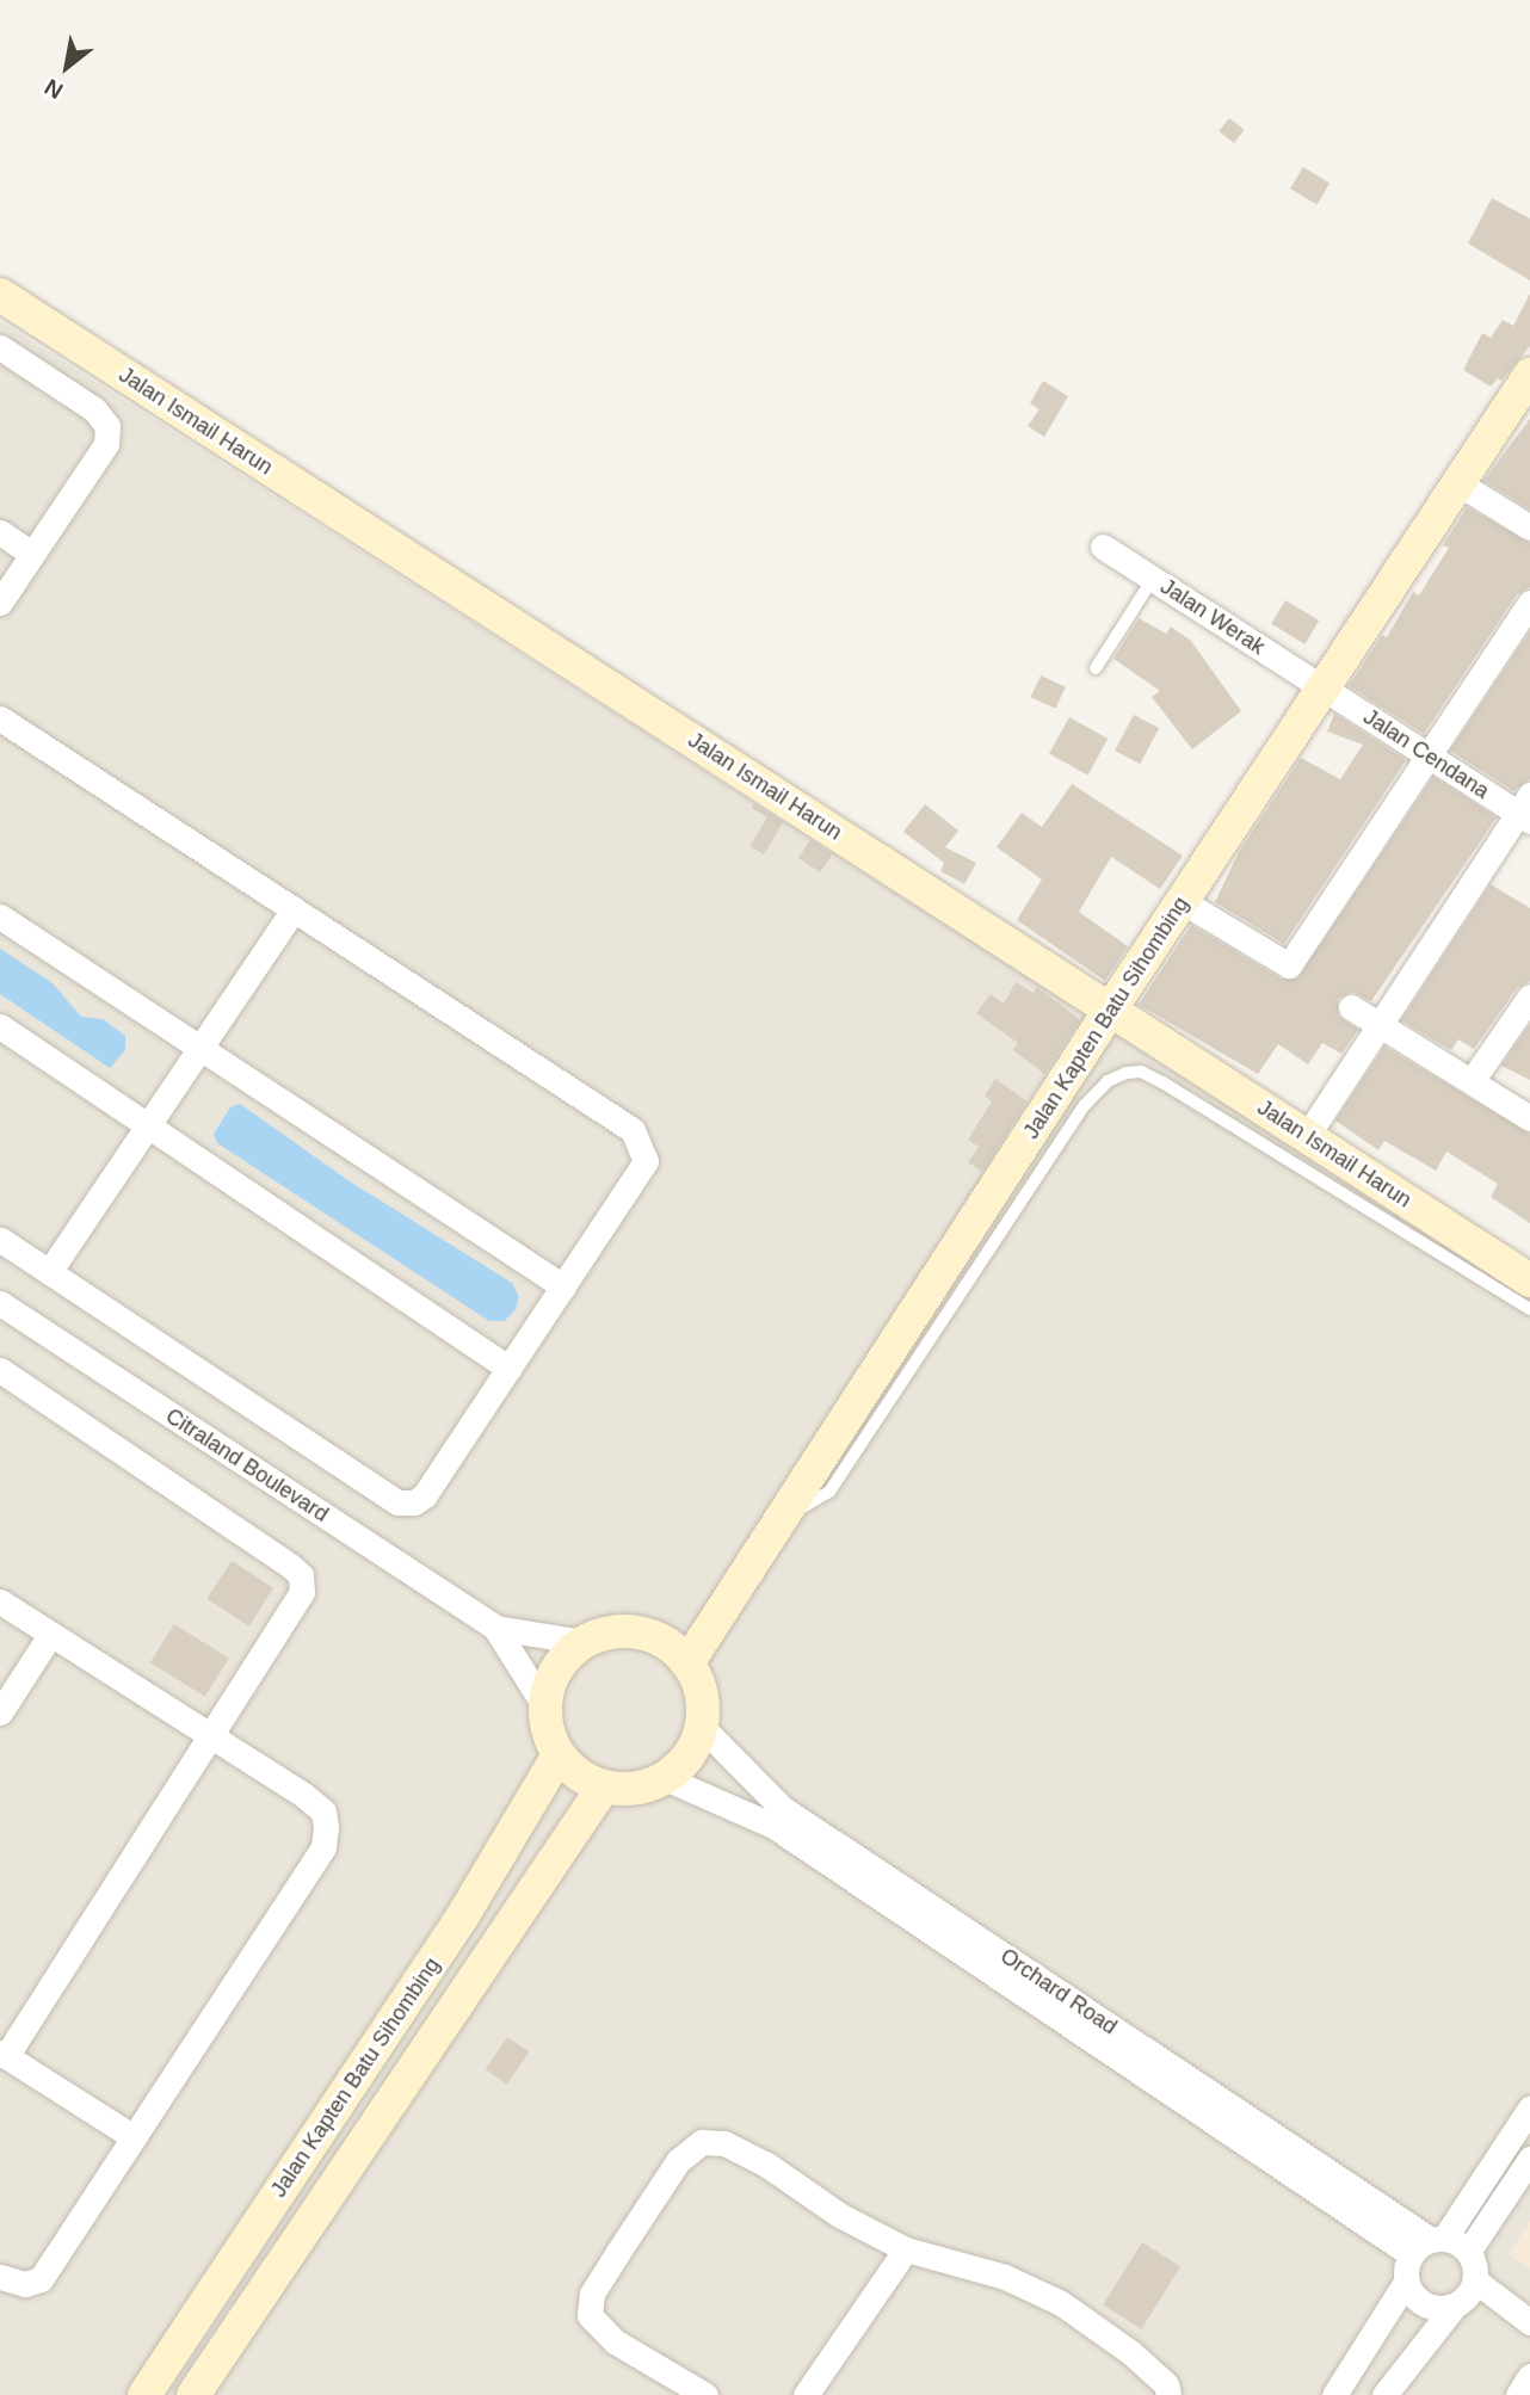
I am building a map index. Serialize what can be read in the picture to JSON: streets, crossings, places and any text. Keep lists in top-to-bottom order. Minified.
{"streets":{"street":["Jalan Ismail Harun","Jalan Werak","Jalan Cendana","Jalan Kapten Batu Sihombing","Citraland Boulevard","Orchard Road"]},"crossings":[["Jalan Ismail Harun","Jalan Kapten Batu Sihombing"],["Jalan Werak","Jalan Cendana"],["Jalan Werak","Jalan Kapten Batu Sihombing"],["Jalan Cendana","Jalan Kapten Batu Sihombing"],["Jalan Kapten Batu Sihombing","Citraland Boulevard"],["Jalan Kapten Batu Sihombing","Orchard Road"],["Citraland Boulevard","Orchard Road"]],"north":"bottom left"}
